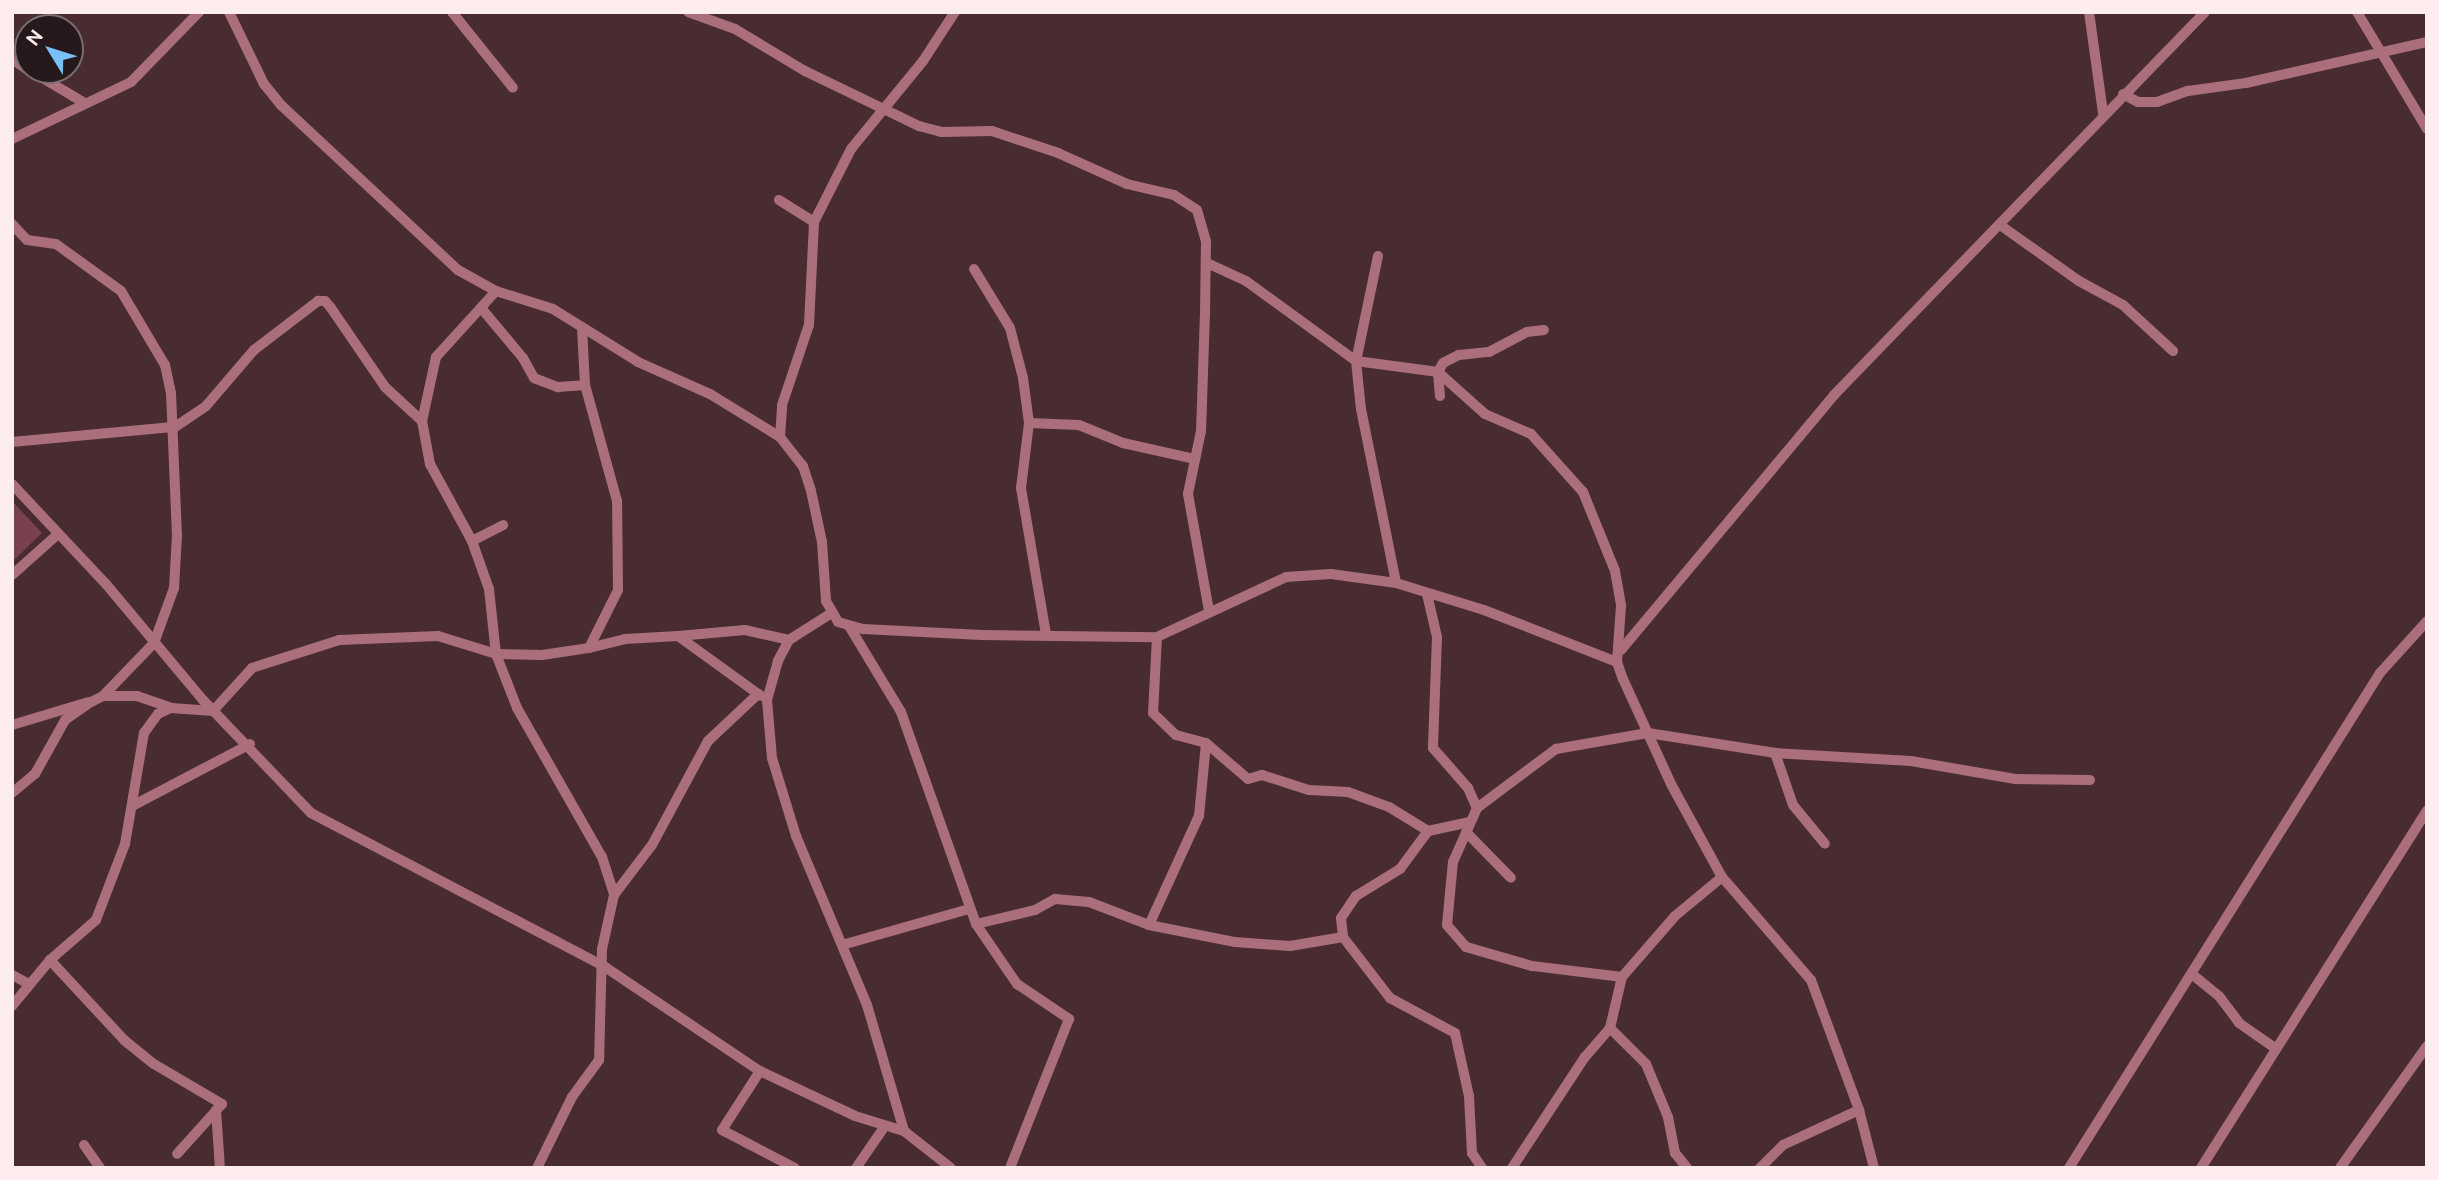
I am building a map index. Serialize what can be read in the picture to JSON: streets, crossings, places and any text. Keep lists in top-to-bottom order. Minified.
{"north":"top left"}
